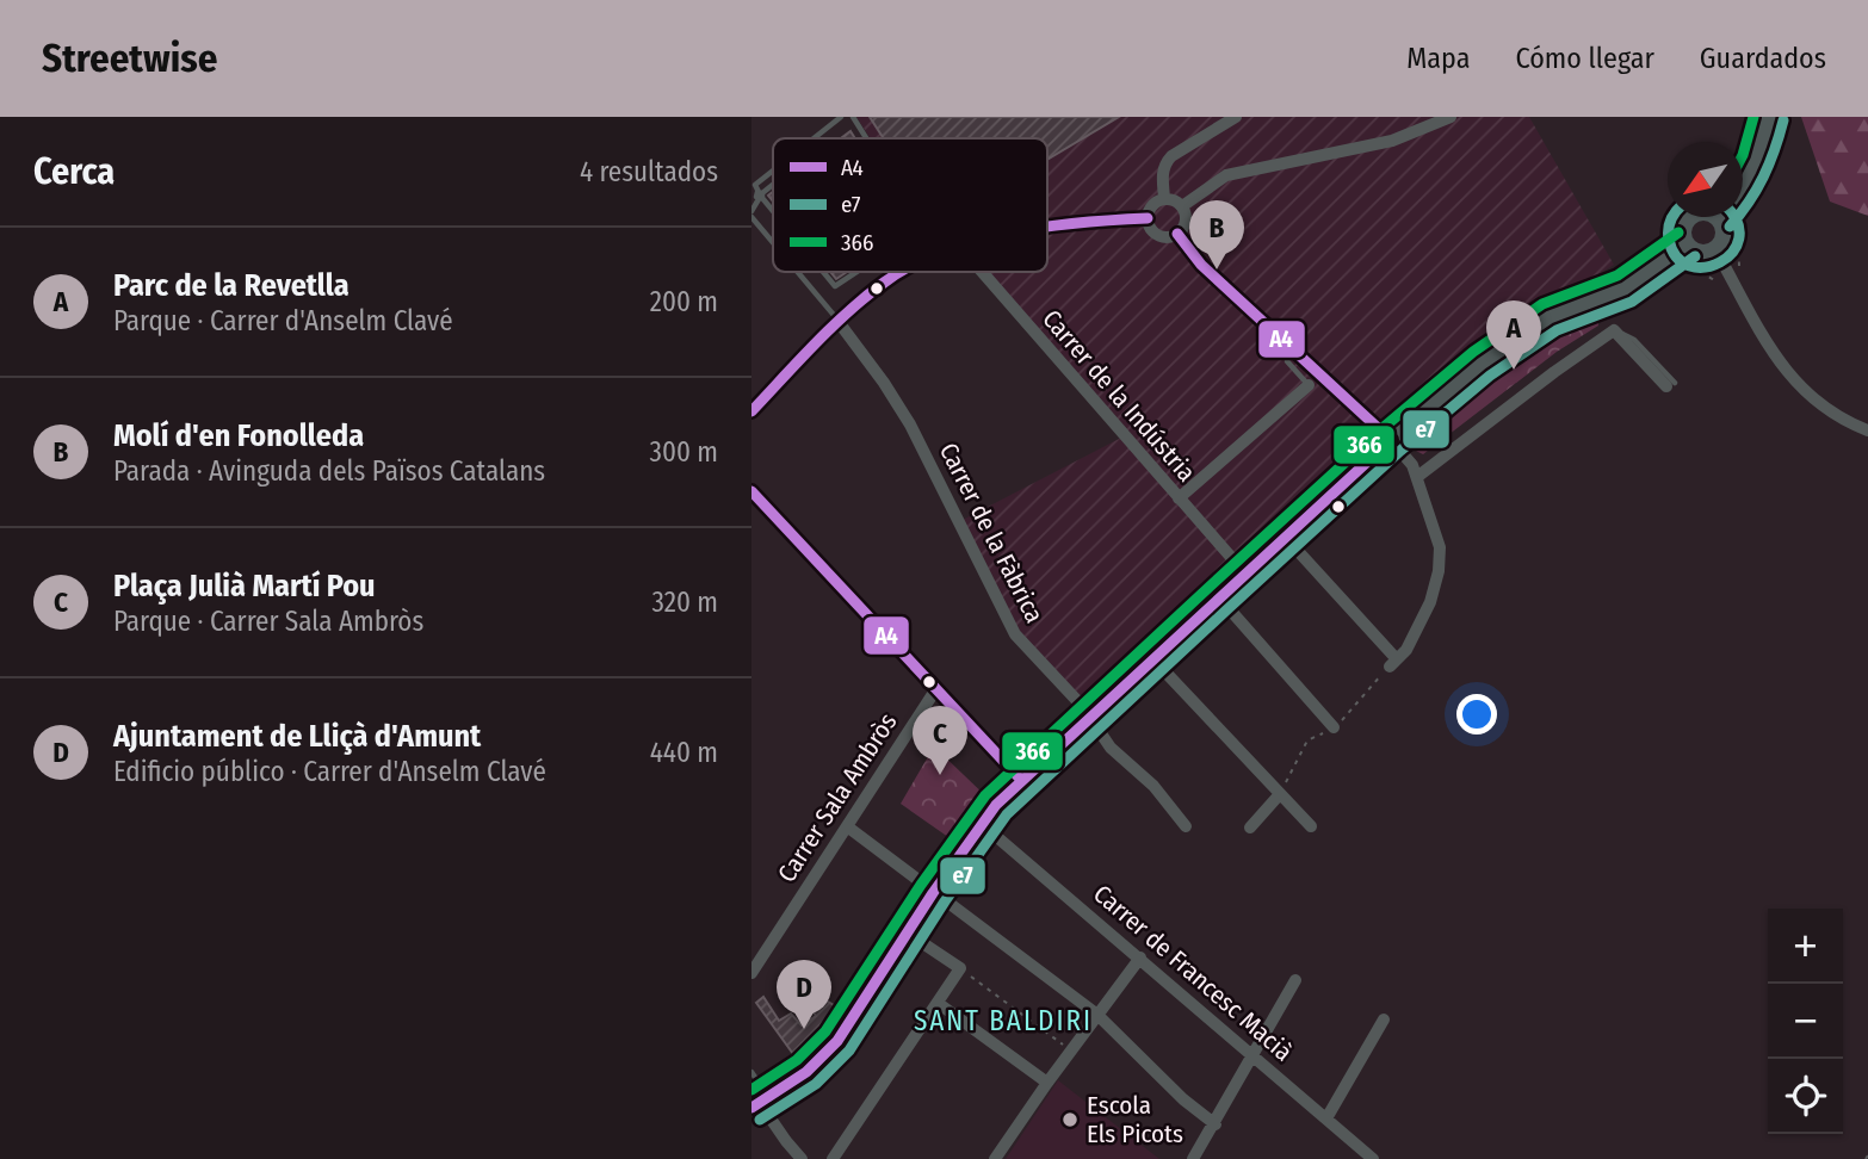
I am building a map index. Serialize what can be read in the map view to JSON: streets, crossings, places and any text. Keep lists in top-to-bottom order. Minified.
{"streets":{"street":["Carrer de la Indústria","Carrer de la Fàbrica","Carrer Sala Ambròs","Carrer de Francesc Macià"]},"districts":["SANT BALDIRI"],"places":["Escola Els Picots"],"lines":["transit line 366","transit line e7","transit line A4"],"legend":["A4","e7","366"],"north":"bottom left","page":{"header":"Streetwise","nav":["Mapa","Cómo llegar","Guardados"],"heading":["Cerca","4 resultados"],"pins":["B","A","C","D"],"list":[{"mark":"A","name":"Parc de la Revetlla","note":"Parque · Carrer d'Anselm Clavé","value":"200 m"},{"mark":"B","name":"Molí d'en Fonolleda","note":"Parada · Avinguda dels Països Catalans","value":"300 m"},{"mark":"C","name":"Plaça Julià Martí Pou","note":"Parque · Carrer Sala Ambròs","value":"320 m"},{"mark":"D","name":"Ajuntament de Lliçà d'Amunt","note":"Edificio público · Carrer d'Anselm Clavé","value":"440 m"}],"map_buttons":["+","−"]}}
